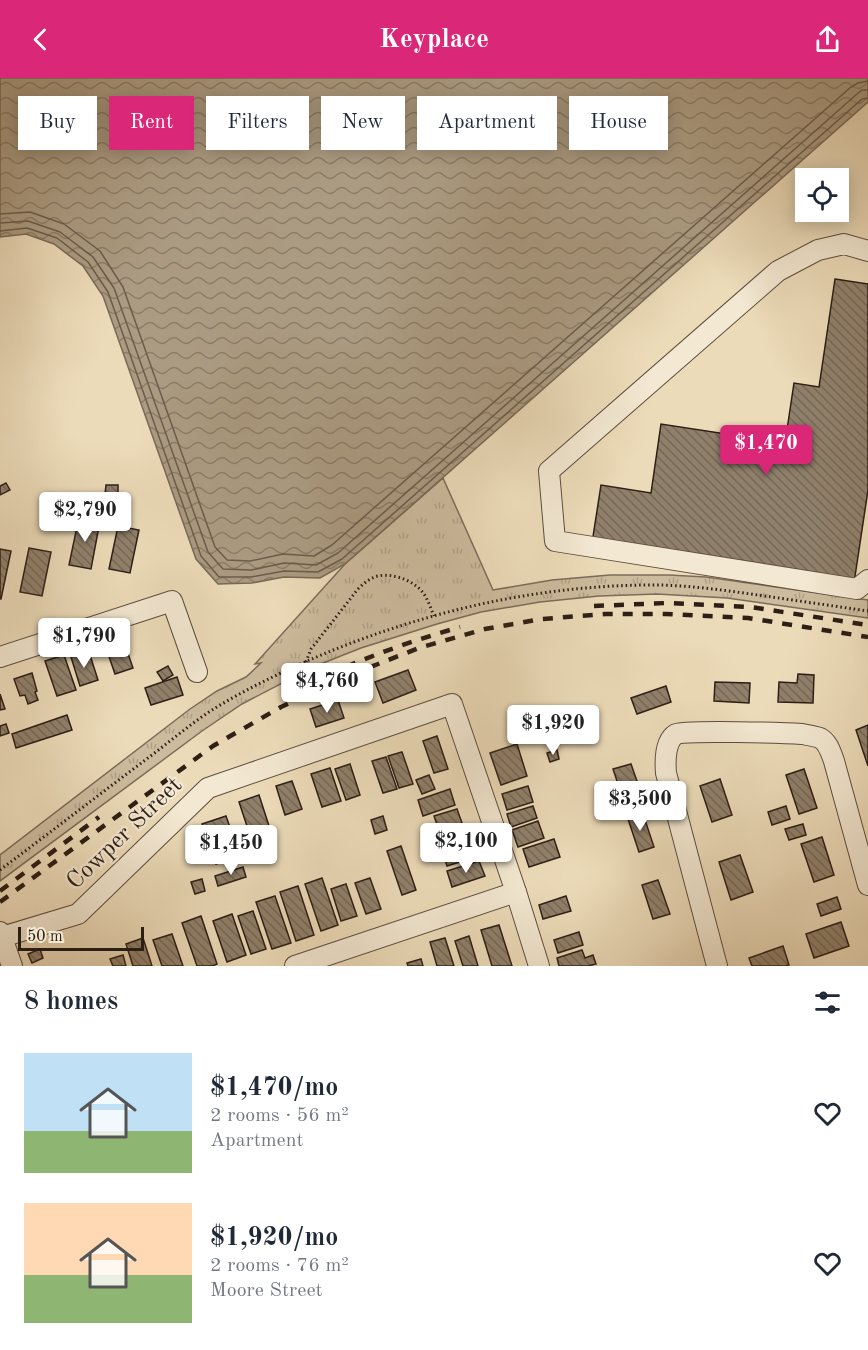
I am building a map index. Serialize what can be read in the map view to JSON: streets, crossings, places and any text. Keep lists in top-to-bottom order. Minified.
{"streets":{"street":["Cowper Street"]},"scale_bar":"50 m","page":{"header":"Keyplace","chip":["Buy","Rent","Filters","New","Apartment","House"],"price":["$1,470","$2,790","$1,790","$4,760","$1,920","$3,500","$2,100","$1,450"],"scale":"50 m","heading":"8 homes","list":[{"name":"$1,470/mo","note":"2 rooms · 56 m² · Apartment"},{"name":"$1,920/mo","note":"2 rooms · 76 m² · Moore Street"}]}}
